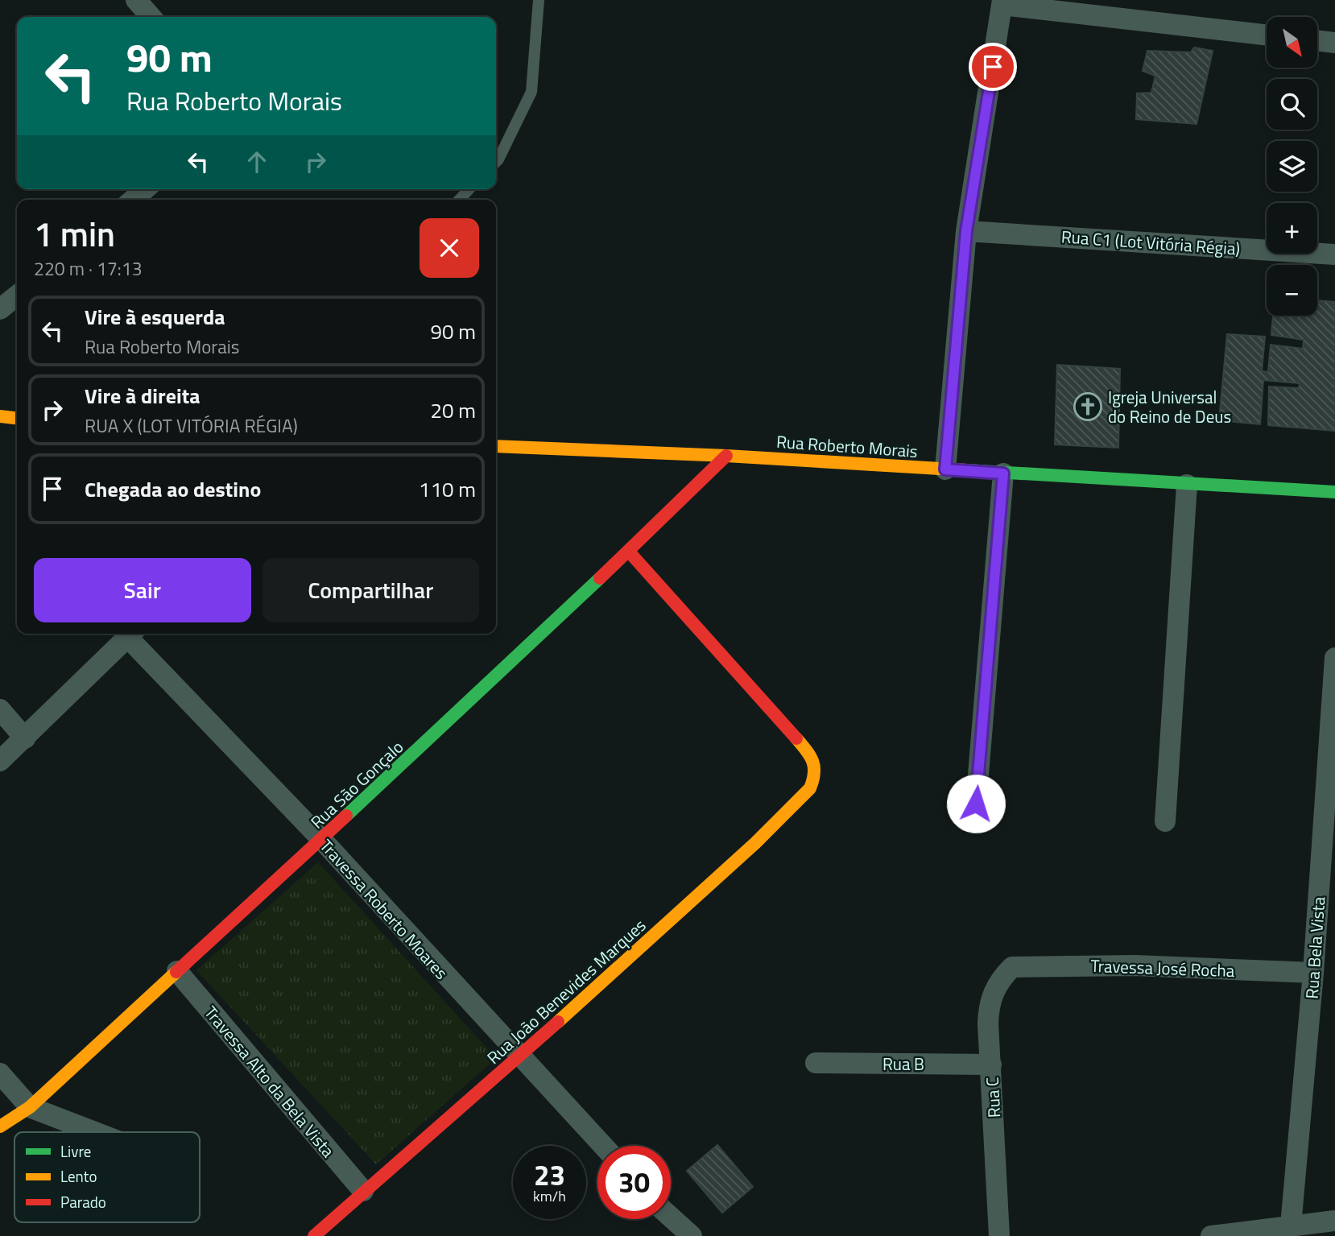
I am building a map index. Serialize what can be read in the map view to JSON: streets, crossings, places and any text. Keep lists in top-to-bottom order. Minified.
{"streets":{"street":["Rua C1 (Lot Vitória Régia)","Rua Roberto Morais","Rua São Gonçalo","Travessa Roberto Moares","Rua Bela Vista","Travessa José Rocha","Rua João Benevides Marques","Rua B","Travessa Alto da Bela Vista","Rua C"]},"crossings":[["Rua Roberto Morais","Rua São Gonçalo"],["Rua São Gonçalo","Travessa Roberto Moares"],["Rua São Gonçalo","Rua João Benevides Marques"],["Rua São Gonçalo","Travessa Alto da Bela Vista"],["Travessa Roberto Moares","Rua João Benevides Marques"],["Rua Bela Vista","Travessa José Rocha"],["Travessa José Rocha","Rua C"],["Rua João Benevides Marques","Travessa Alto da Bela Vista"],["Rua B","Rua C"]],"places":{"church":["Igreja Universal do Reino de Deus"]},"legend":["Livre","Lento","Parado"],"north":"bottom right","page":{"map_buttons":["+","−"],"turn":["90 m","Rua Roberto Morais"],"heading":["1 min","220 m · 17:13"],"list":[{"name":"Vire à esquerda","note":"Rua Roberto Morais","value":"90 m"},{"name":"Vire à direita","note":"RUA X (LOT VITÓRIA RÉGIA)","value":"20 m"},{"name":"Chegada ao destino","value":"110 m"}],"buttons":["Sair","Compartilhar"],"speed":"23 km/h","limit":"30"}}
